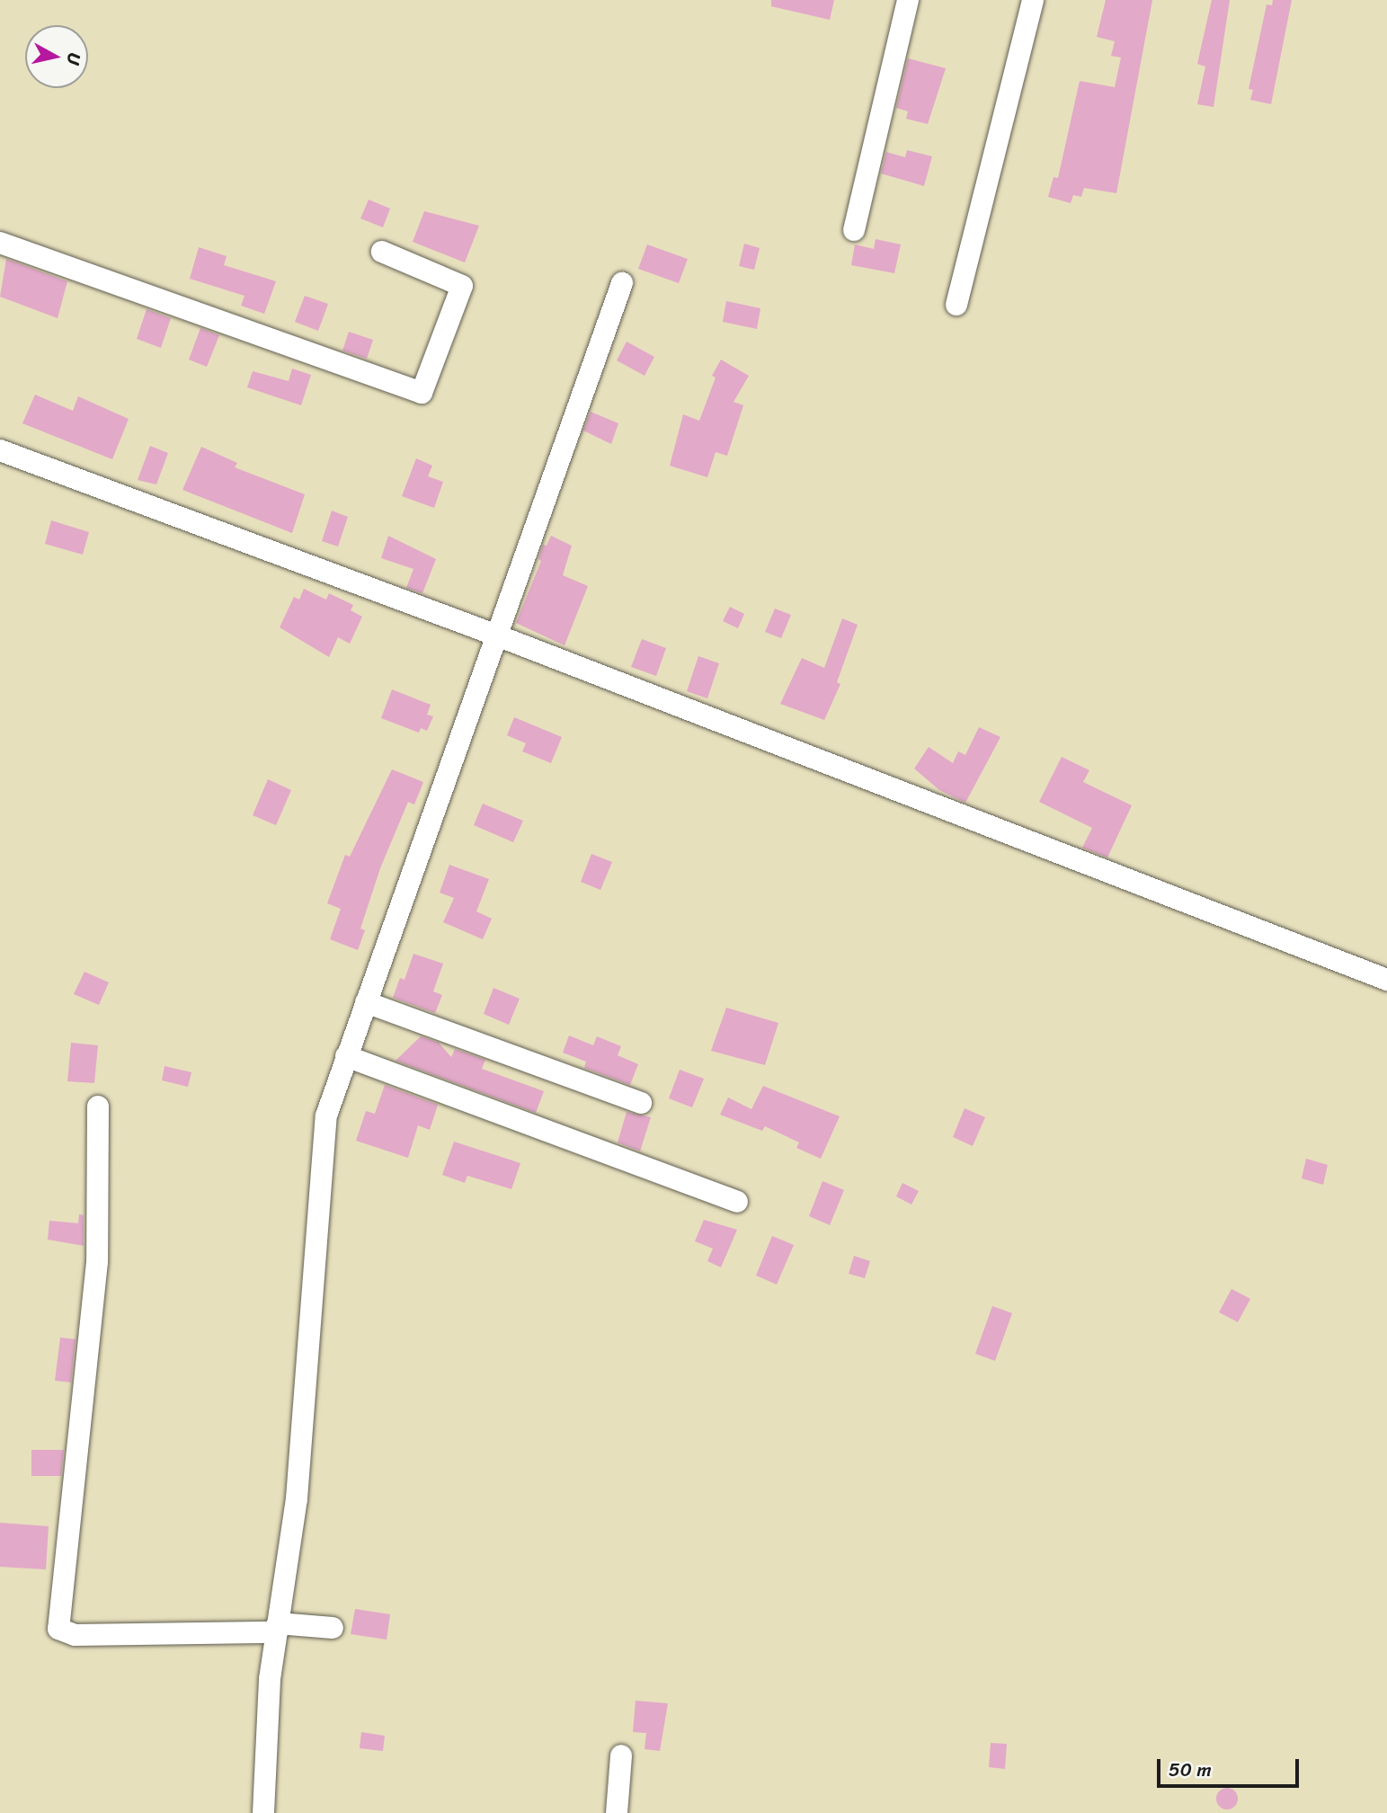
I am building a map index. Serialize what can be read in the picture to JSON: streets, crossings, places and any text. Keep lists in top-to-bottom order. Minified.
{"scale_bar":"50 m","north":"right"}
